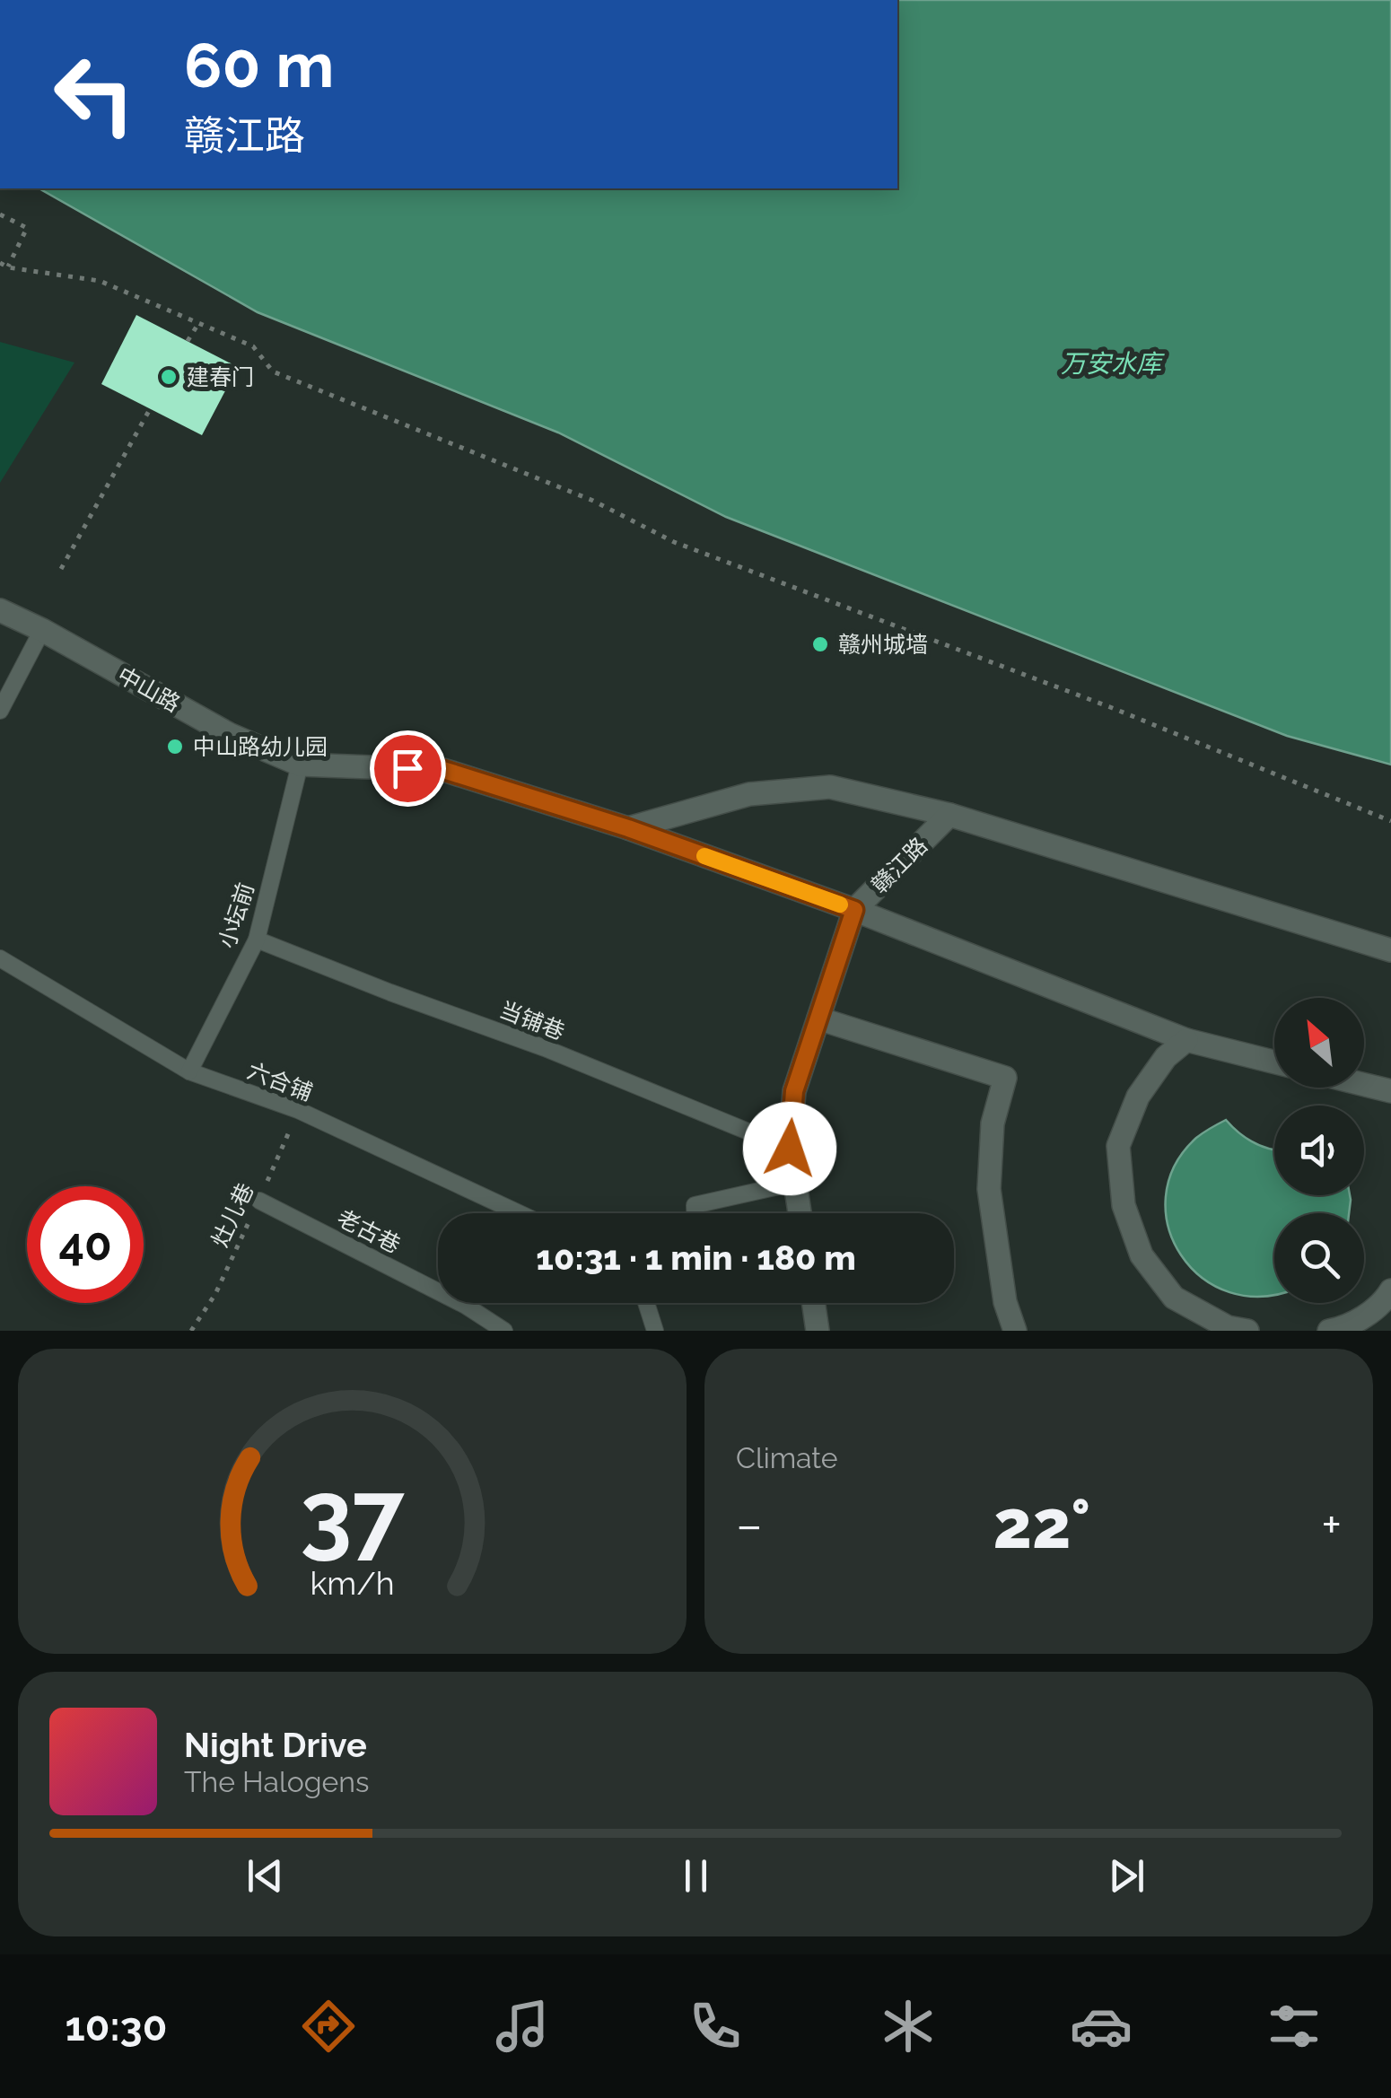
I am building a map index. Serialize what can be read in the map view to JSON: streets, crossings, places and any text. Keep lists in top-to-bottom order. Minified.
{"streets":{"street":["中山路","赣江路"],"lane":["小坛前","当铺巷","六合铺","老古巷"],"path":["灶儿巷"]},"crossings":[["中山路","赣江路"],["中山路","小坛前"],["赣江路","小坛前"],["小坛前","当铺巷"],["小坛前","六合铺"],["六合铺","灶儿巷"],["灶儿巷","老古巷"]],"water":["万安水库"],"places":["建春门","赣州城墙","中山路幼儿园"],"north":"top left","page":{"turn":["60 m","赣江路"],"limit":"40","trip":"10:31 · 1 min · 180 m","tile":"Climate","heat":["−","22°","+"],"song":["Night Drive","The Halogens"],"tabs":"10:30","gauge":["37","km/h"]}}
